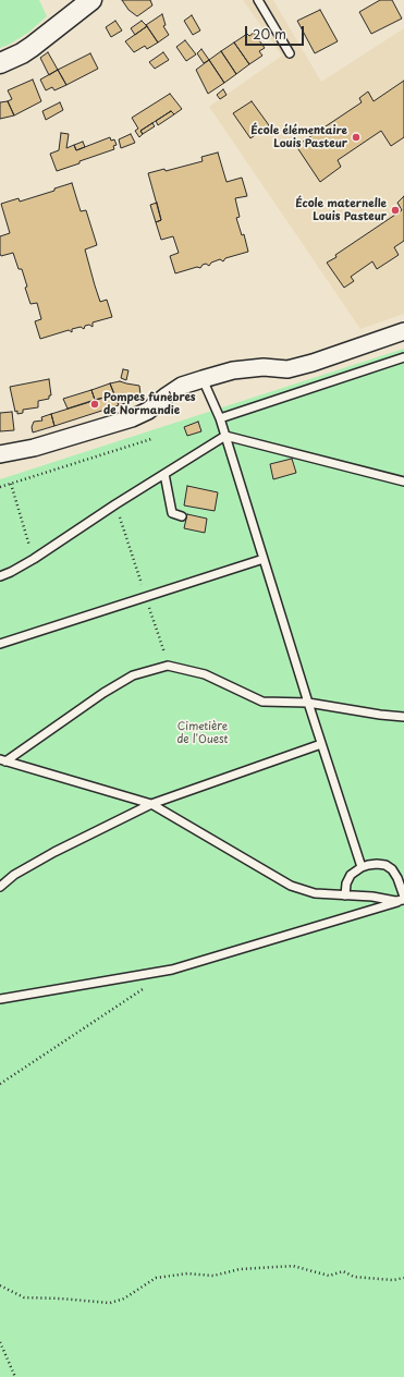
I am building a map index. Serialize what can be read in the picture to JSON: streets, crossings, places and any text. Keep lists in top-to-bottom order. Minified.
{"parks":["Cimetière de l'Ouest"],"places":["École élémentaire Louis Pasteur","École maternelle Louis Pasteur","Pompes funèbres de Normandie"],"scale_bar":"20 m"}
